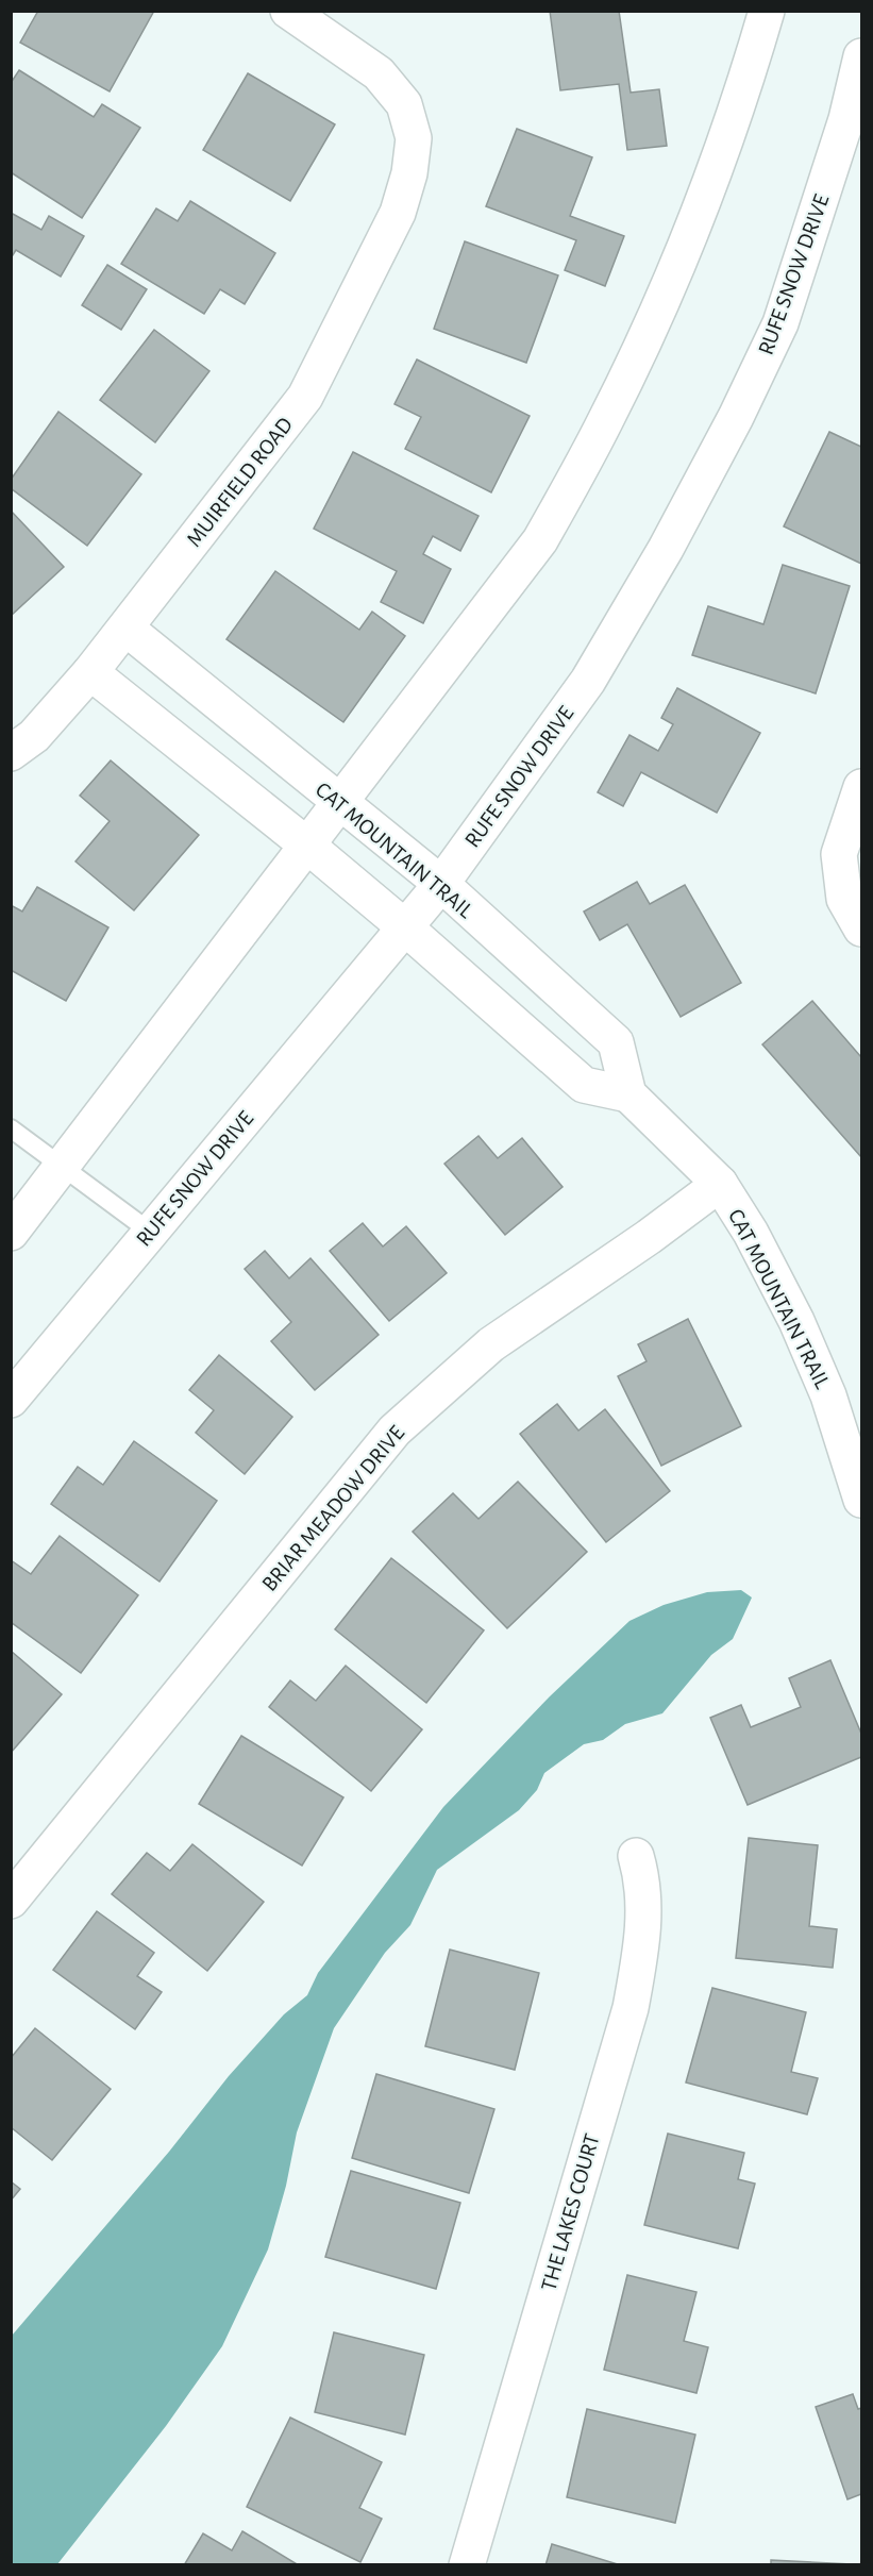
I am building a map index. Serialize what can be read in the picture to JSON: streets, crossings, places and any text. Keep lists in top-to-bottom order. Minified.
{"streets":{"street":["RUFE SNOW DRIVE","MUIRFIELD ROAD","CAT MOUNTAIN TRAIL","BRIAR MEADOW DRIVE","THE LAKES COURT"]},"crossings":[["RUFE SNOW DRIVE","CAT MOUNTAIN TRAIL"],["MUIRFIELD ROAD","CAT MOUNTAIN TRAIL"],["CAT MOUNTAIN TRAIL","BRIAR MEADOW DRIVE"]]}
